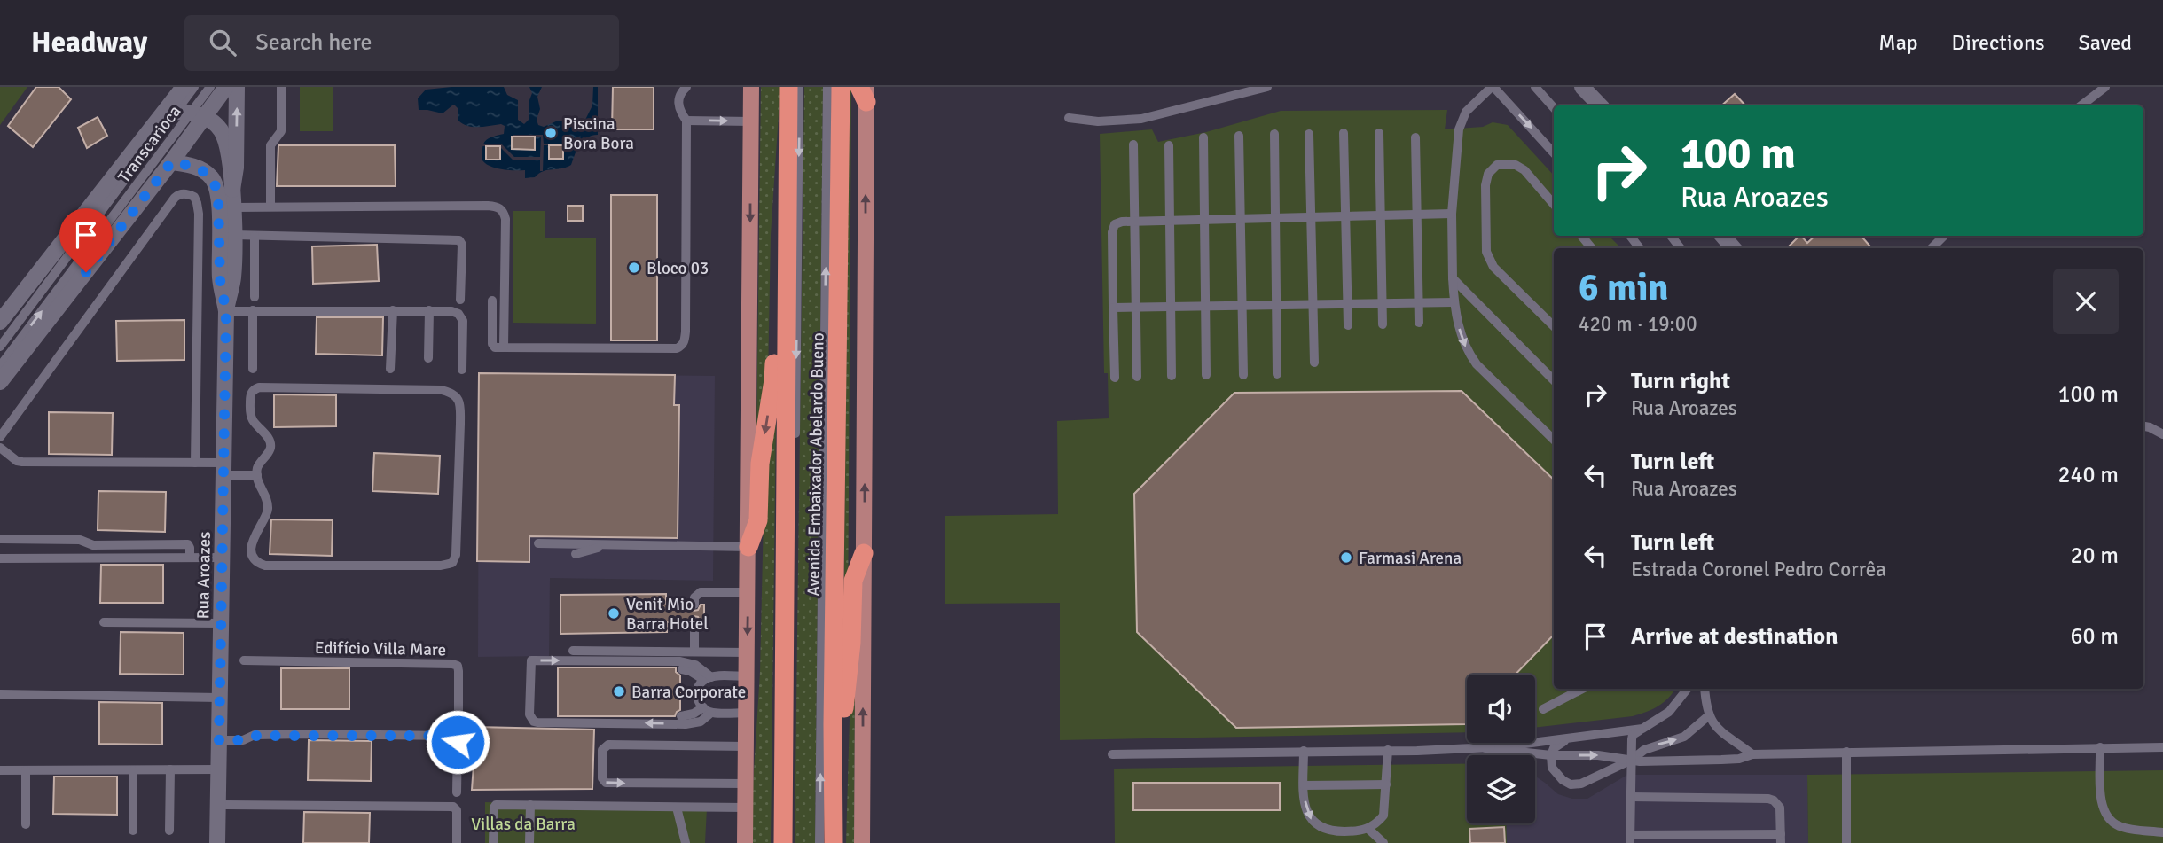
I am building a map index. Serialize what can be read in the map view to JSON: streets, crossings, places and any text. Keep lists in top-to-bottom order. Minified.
{"streets":{"highway":["Avenida Embaixador Abelardo Bueno"],"street":["Rua Aroazes"],"lane":["Transcarioca","Edifício Villa Mare"]},"crossings":[["Transcarioca","Rua Aroazes"]],"parks":["Villas da Barra"],"places":["Piscina Bora Bora","Bloco 03","Farmasi Arena","Venit Mio Barra Hotel","Barra Corporate"],"page":{"header":"Headway","search":"Search here","nav":["Map","Directions","Saved"],"turn":["100 m","Rua Aroazes"],"heading":["6 min","420 m · 19:00"],"list":[{"name":"Turn right","note":"Rua Aroazes","value":"100 m"},{"name":"Turn left","note":"Rua Aroazes","value":"240 m"},{"name":"Turn left","note":"Estrada Coronel Pedro Corrêa","value":"20 m"},{"name":"Arrive at destination","value":"60 m"}]}}
